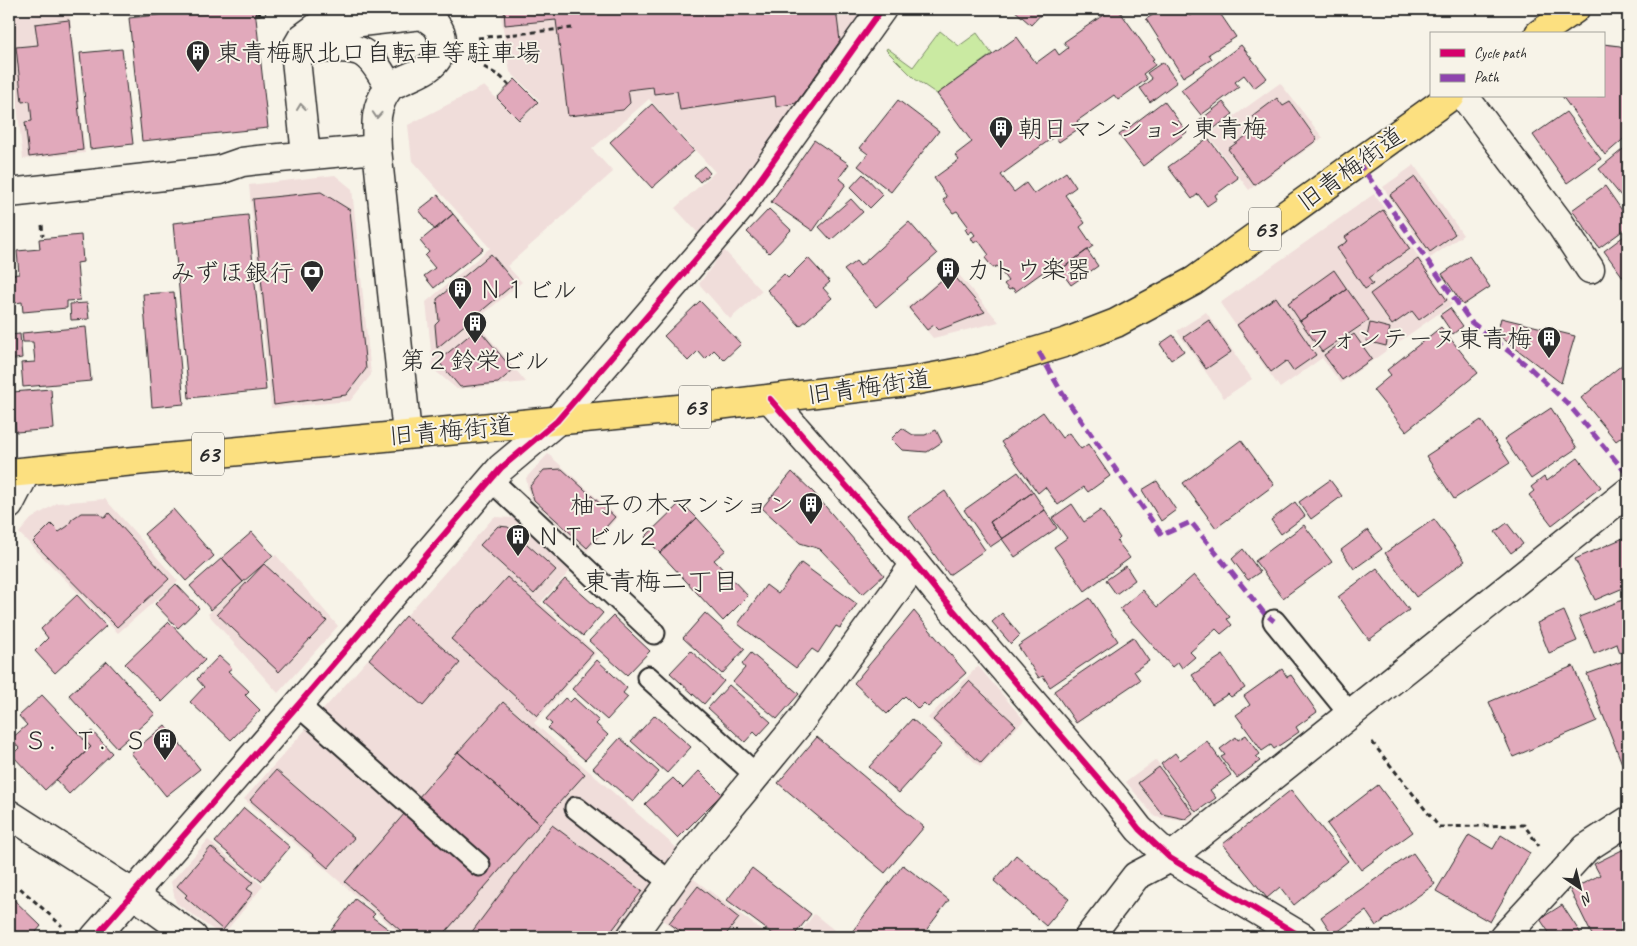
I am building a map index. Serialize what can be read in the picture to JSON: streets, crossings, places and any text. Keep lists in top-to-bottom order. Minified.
{"streets":{"main road":["旧青梅街道","63"]},"districts":["東青梅二丁目"],"places":{"building":["東青梅駅北口自転車等駐車場","朝日マンション東青梅","カトウ楽器","Ｎ１ビル","第２鈴栄ビル","フォンテーヌ東青梅","柚子の木マンション","ＮＴビル２","Ｓ．Ｔ．Ｓ"],"bank":["みずほ銀行"]},"legend":["Cycle path","Path"],"north":"bottom right"}
